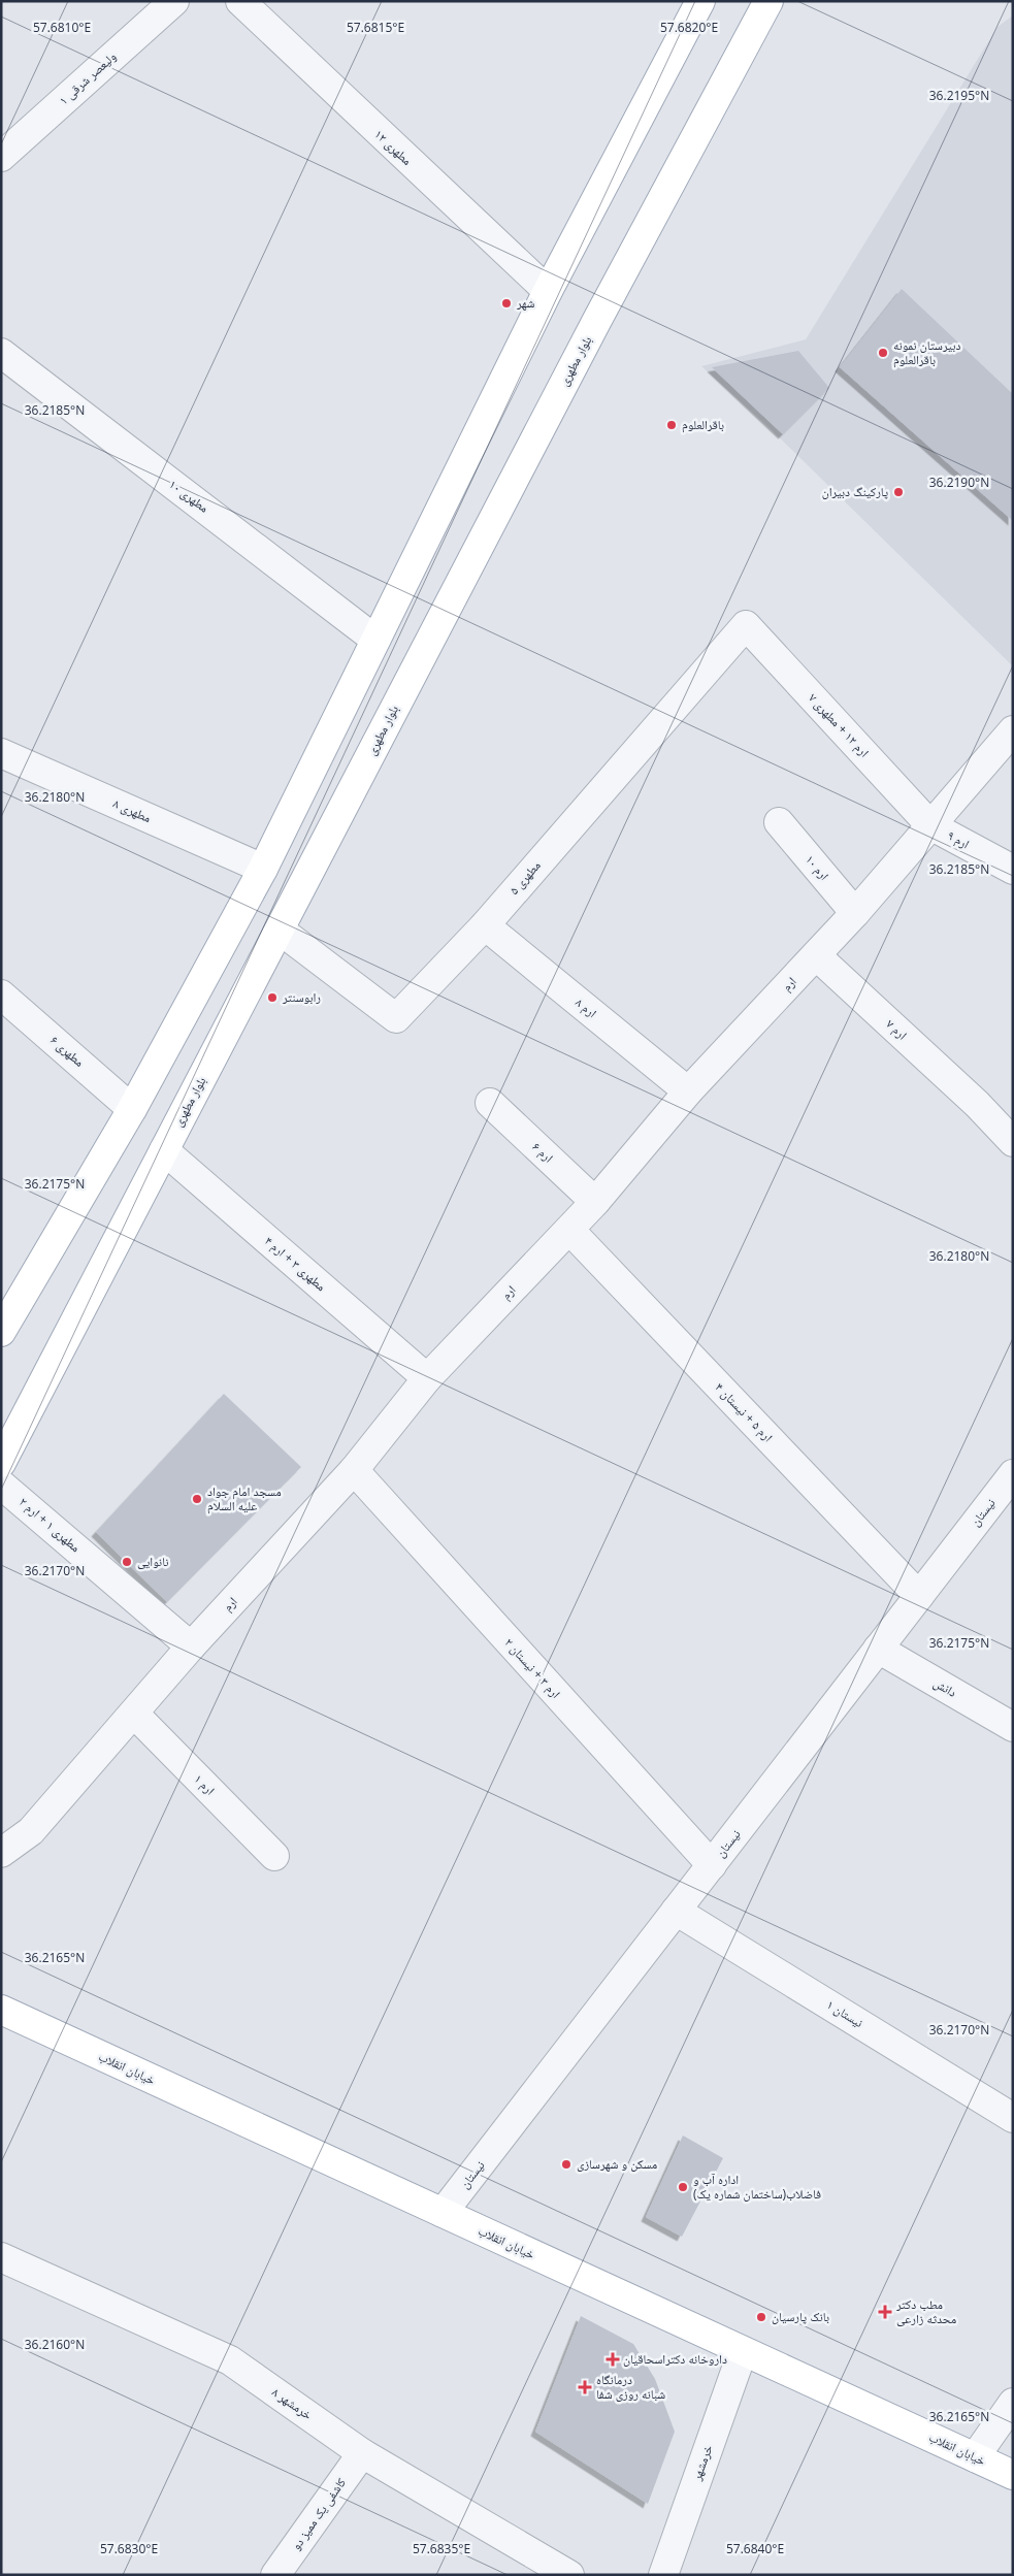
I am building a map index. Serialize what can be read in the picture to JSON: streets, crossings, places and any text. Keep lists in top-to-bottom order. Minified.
{"streets":{"main road":["بلوار مطهری","خیابان انقلاب"],"street":["ولیعصر شرقی ۱","مطهری ۱۲","مطهری ۱۰","ارم ۱۲ + مطهری ۷","مطهری ۸","ارم ۹","ارم ۱۰","مطهری ۵","ارم","ارم ۸","ارم ۷","مطهری ۶","ارم ۶","مطهری ۳ + ارم ۴","ارم ۵ + نیستان ۴","نیستان","مطهری ۱ + ارم ۲","ارم ۳ + نیستان ۲","دانش","ارم ۱","نیستان ۱","خرمشهر ۸","خرمشهر","کاشفی یک ممیز دو"]},"crossings":[["بلوار مطهری","مطهری ۵"],["بلوار مطهری","مطهری ۳ + ارم ۴"],["ارم ۱۲ + مطهری ۷","ارم ۹"],["ارم ۱۲ + مطهری ۷","مطهری ۵"],["ارم ۱۲ + مطهری ۷","ارم"],["ارم ۹","ارم"],["ارم ۱۰","ارم"],["مطهری ۵","ارم ۸"],["ارم","ارم ۸"],["ارم","ارم ۷"],["ارم","ارم ۶"],["ارم","مطهری ۳ + ارم ۴"],["ارم","ارم ۵ + نیستان ۴"],["ارم","مطهری ۱ + ارم ۲"],["ارم","ارم ۳ + نیستان ۲"],["ارم","ارم ۱"],["ارم ۵ + نیستان ۴","نیستان"],["نیستان","ارم ۳ + نیستان ۲"],["نیستان","دانش"],["نیستان","نیستان ۱"],["نیستان","خیابان انقلاب"],["خیابان انقلاب","خرمشهر"],["خرمشهر ۸","کاشفی یک ممیز دو"]],"places":{"other":["شهر","دبیرستان نمونه باقرالعلوم","باقرالعلوم","پارکینگ دبیران","رابوسنتر","مسجد امام جواد علیه السلام","نانوایی","مسکن و شهرسازی","اداره آب و فاضلاب(ساختمان شماره یک)","بانک پارسیان"],"health":["مطب دکتر محدثه زارعی","داروخانه دکتراسحاقیان","درمانگاه شبانه روزی شفا"]},"coordinates":["57.6810°E","57.6815°E","57.6820°E","36.2195°N","36.2185°N","36.2190°N","36.2180°N","36.2175°N","36.2170°N","36.2165°N","36.2160°N","57.6830°E","57.6835°E","57.6840°E"]}
